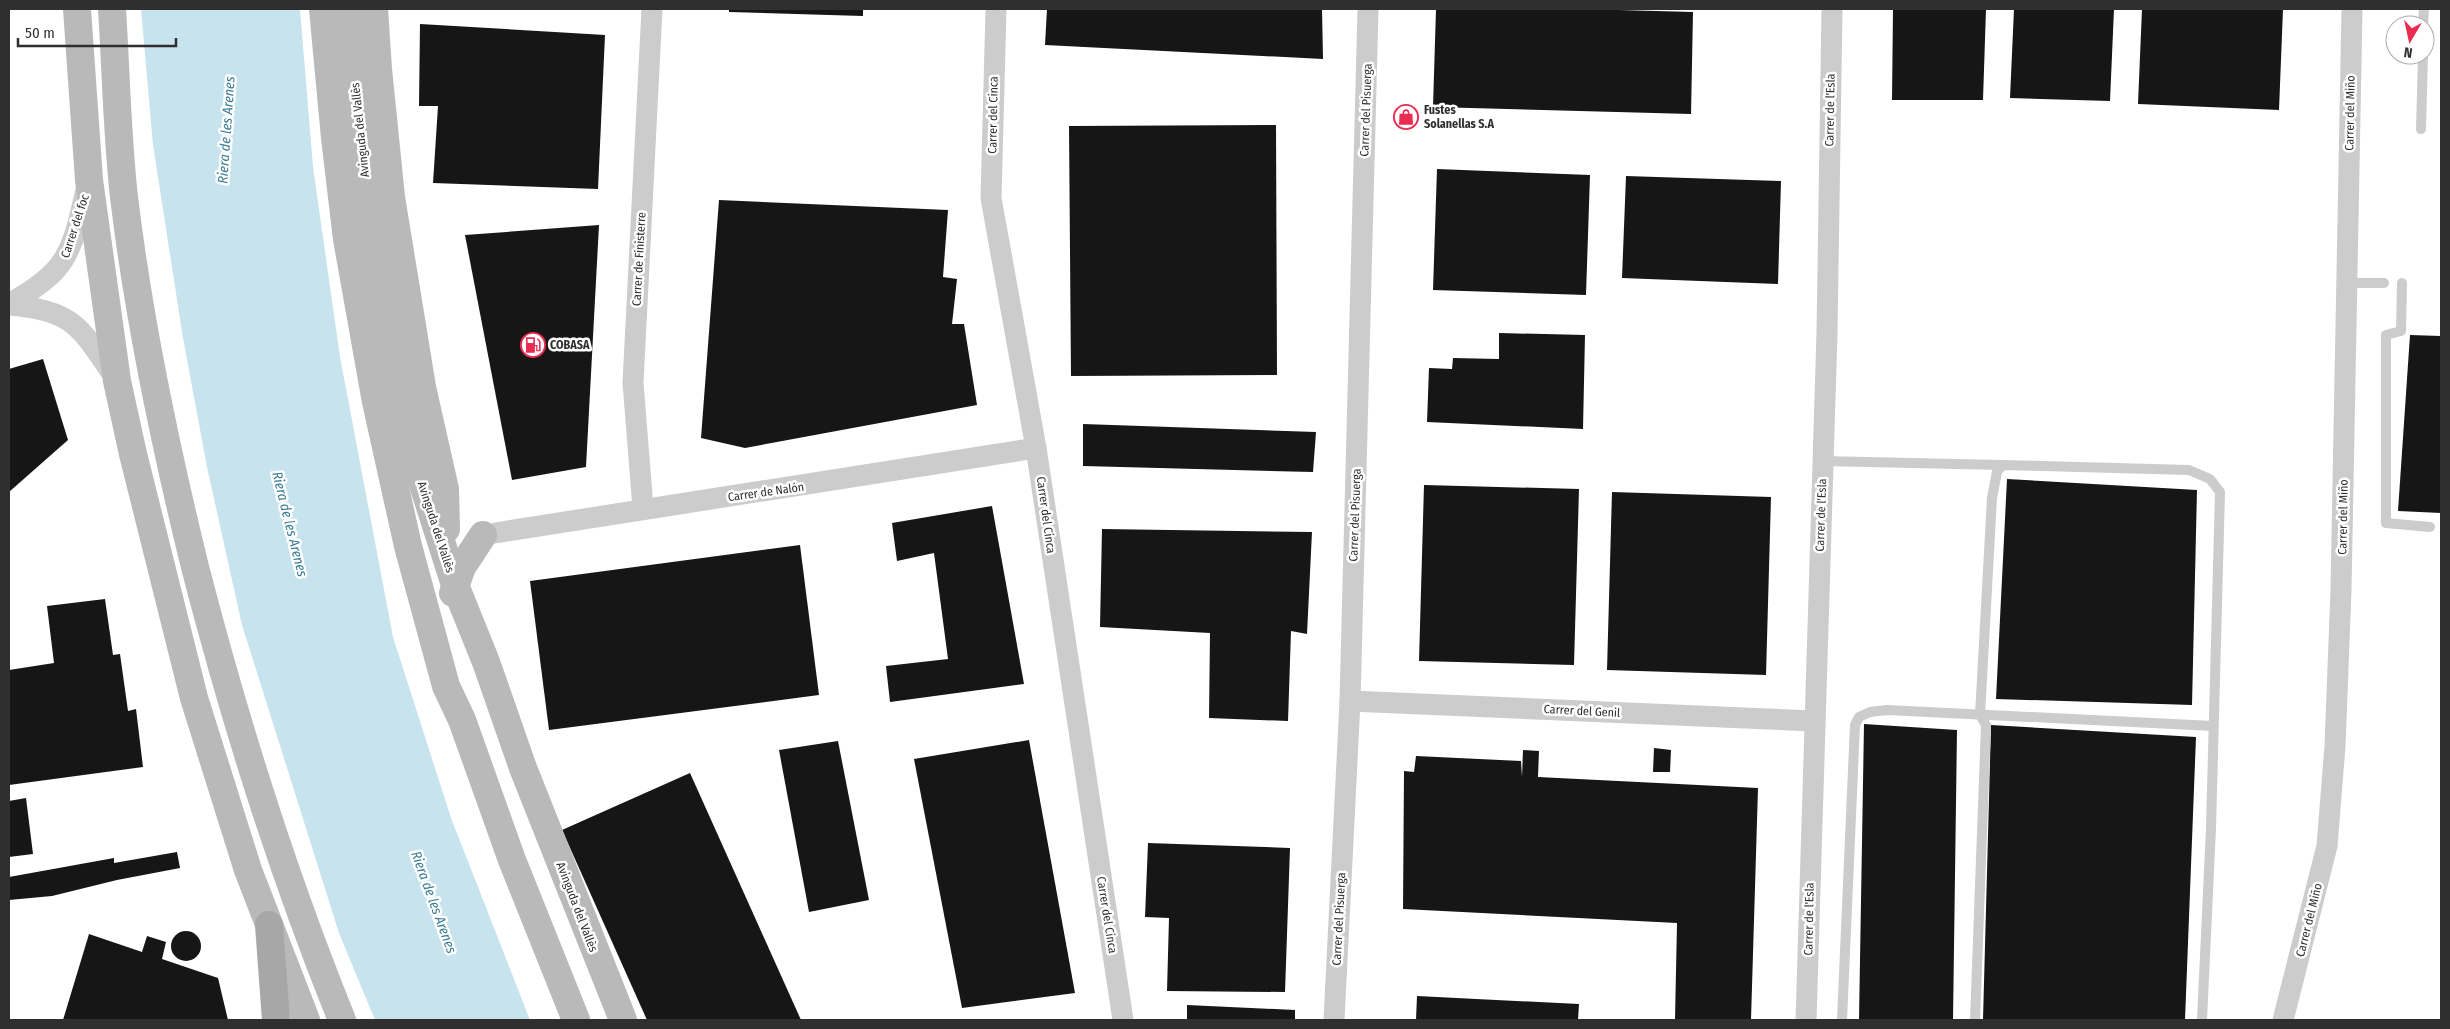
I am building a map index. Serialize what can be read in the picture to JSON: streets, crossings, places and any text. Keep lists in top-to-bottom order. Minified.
{"streets":{"main road":["Avinguda del Vallès"],"street":["Carrer del Pisuerga","Carrer de l'Esla","Carrer del Miño","Carrer del Cinca","Carrer del foc","Carrer de Finisterre","Carrer de Nalón","Carrer del Genil"]},"crossings":[["Carrer del Pisuerga","Carrer del Genil"],["Carrer de l'Esla","Carrer del Genil"],["Carrer del Cinca","Carrer de Nalón"],["Carrer de Finisterre","Carrer de Nalón"]],"water":["Riera de les Arenes"],"places":{"shop":["Fustes Solanellas S.A"],"fuel station":["COBASA"]},"scale_bar":"50 m","north":"bottom"}
